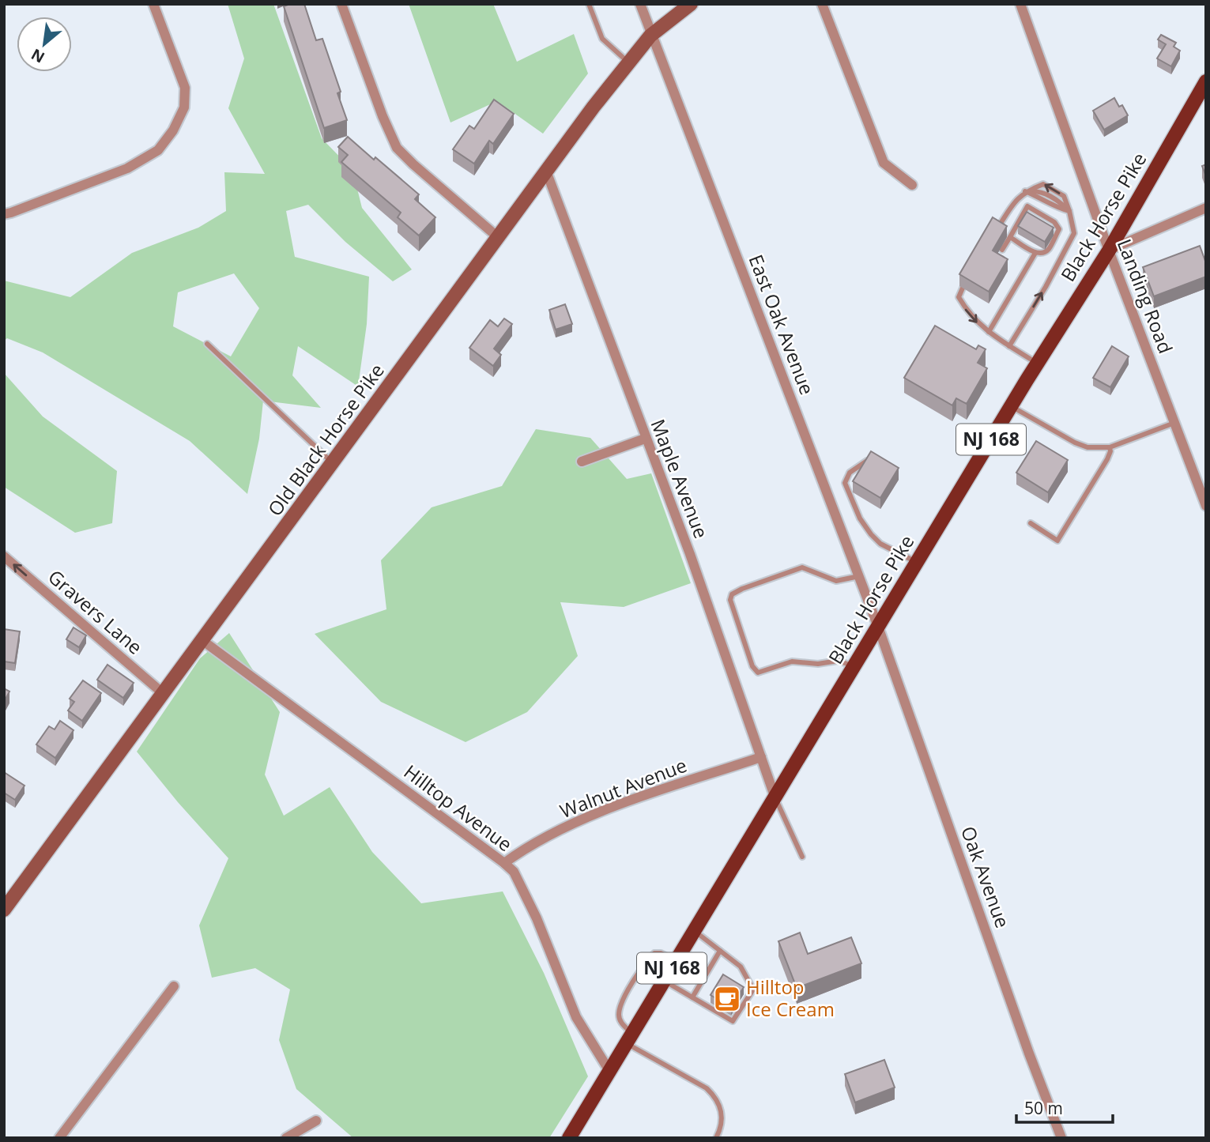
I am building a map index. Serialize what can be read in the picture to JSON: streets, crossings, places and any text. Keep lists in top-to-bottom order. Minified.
{"streets":{"main road":["Black Horse Pike","NJ 168"],"street":["Landing Road","East Oak Avenue","Old Black Horse Pike","Maple Avenue","Gravers Lane","Walnut Avenue","Hilltop Avenue","Oak Avenue"]},"crossings":[["Black Horse Pike","Landing Road"],["Black Horse Pike","East Oak Avenue"],["Black Horse Pike","Maple Avenue"],["Black Horse Pike","Hilltop Avenue"],["Black Horse Pike","Oak Avenue"],["East Oak Avenue","Old Black Horse Pike"],["East Oak Avenue","Oak Avenue"],["Old Black Horse Pike","Maple Avenue"],["Old Black Horse Pike","Gravers Lane"],["Old Black Horse Pike","Hilltop Avenue"],["Maple Avenue","Walnut Avenue"],["Walnut Avenue","Hilltop Avenue"]],"one_way":["Gravers Lane"],"places":{"cafe":["Hilltop Ice Cream"]},"scale_bar":"50 m","north":"bottom left"}
